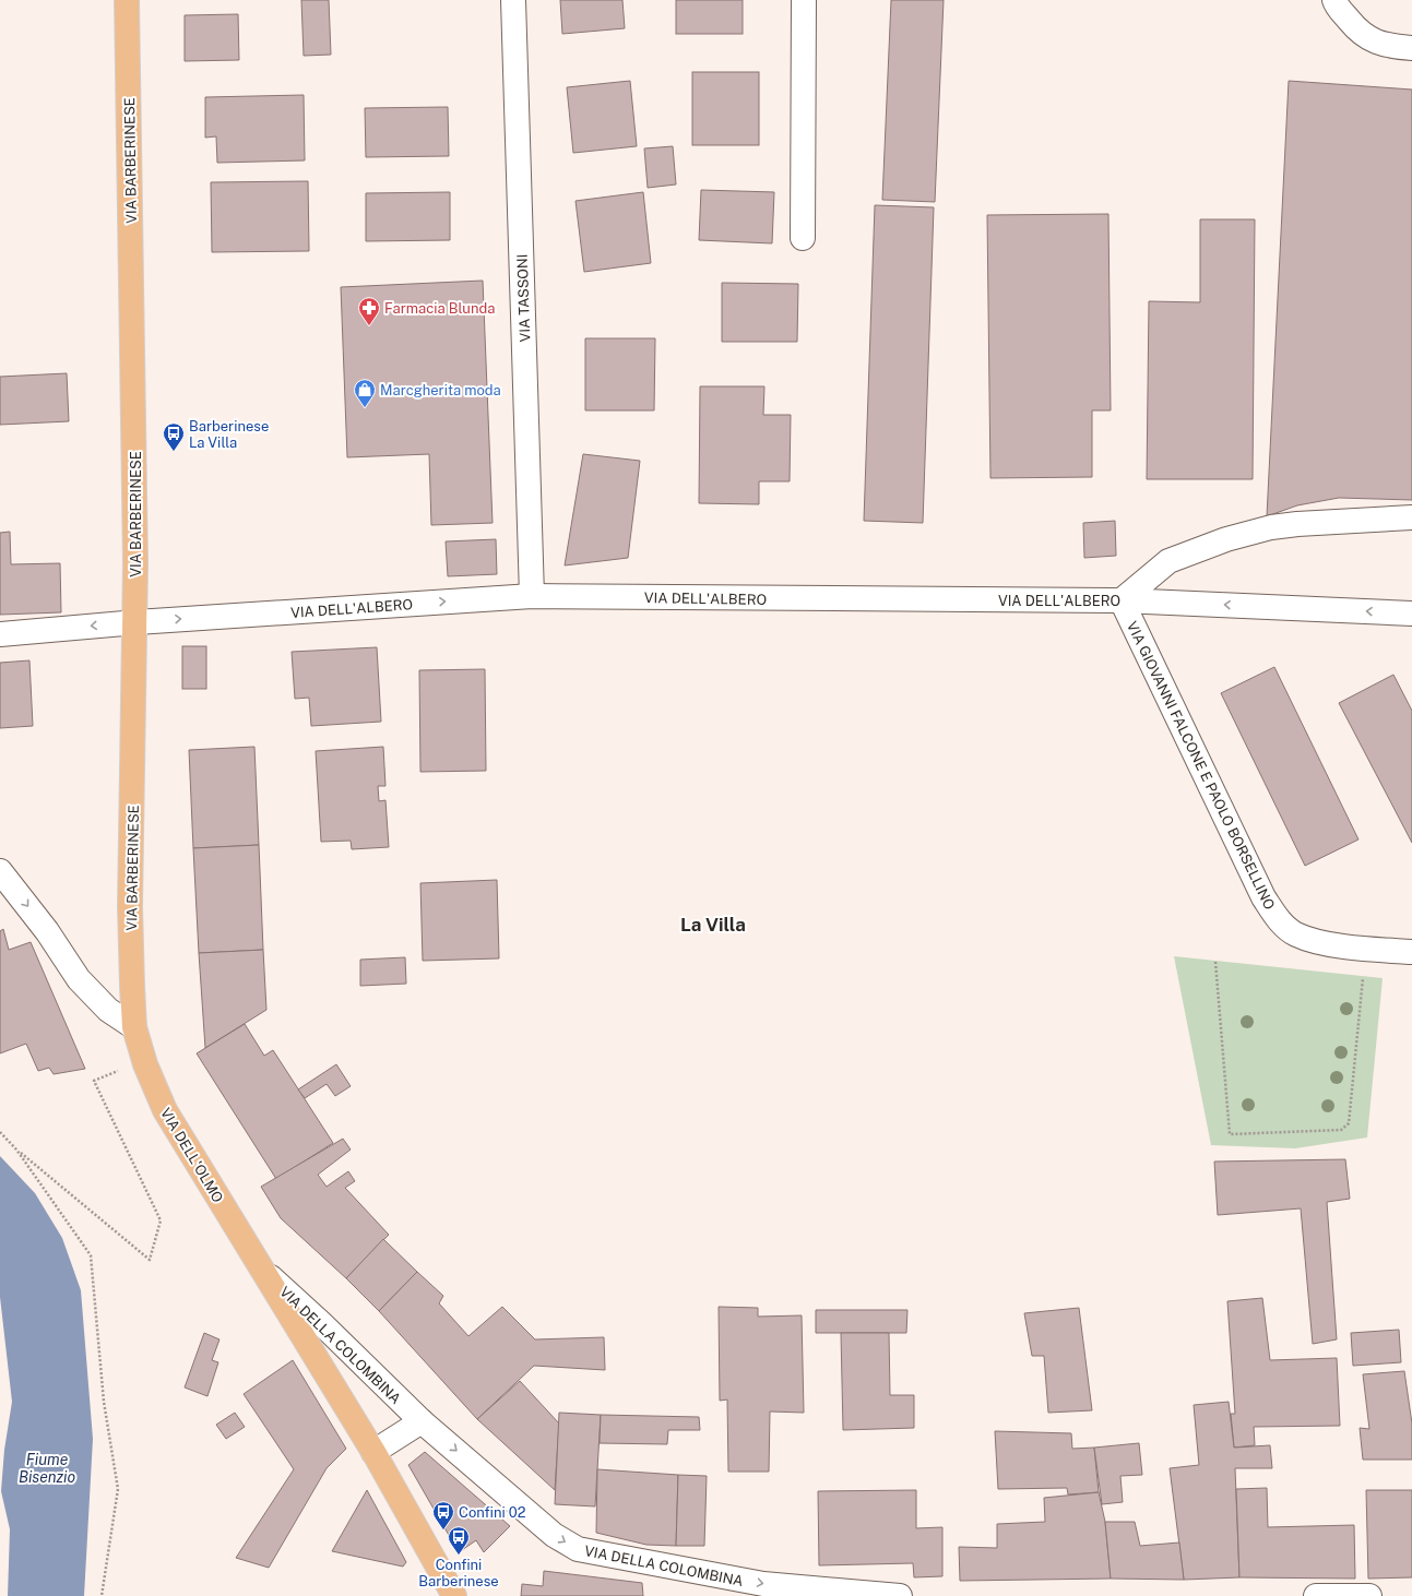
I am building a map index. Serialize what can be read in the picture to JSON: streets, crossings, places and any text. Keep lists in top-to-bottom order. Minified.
{"streets":{"main road":["VIA BARBERINESE","VIA DELL'OLMO"],"street":["VIA TASSONI","VIA DELL'ALBERO","VIA GIOVANNI FALCONE E PAOLO BORSELLINO","VIA DELLA COLOMBINA"]},"crossings":[["VIA BARBERINESE","VIA DELL'ALBERO"],["VIA BARBERINESE","VIA DELL'OLMO"],["VIA TASSONI","VIA DELL'ALBERO"],["VIA DELL'ALBERO","VIA GIOVANNI FALCONE E PAOLO BORSELLINO"],["VIA DELL'OLMO","VIA DELLA COLOMBINA"]],"one_way":["VIA DELLA COLOMBINA"],"districts":["La Villa"],"water":["Fiume Bisenzio"],"places":{"pharmacy":["Farmacia Blunda"],"shop":["Marcgherita moda"],"bus stop":["Barberinese La Villa","Confini 02","Confini Barberinese"]}}
